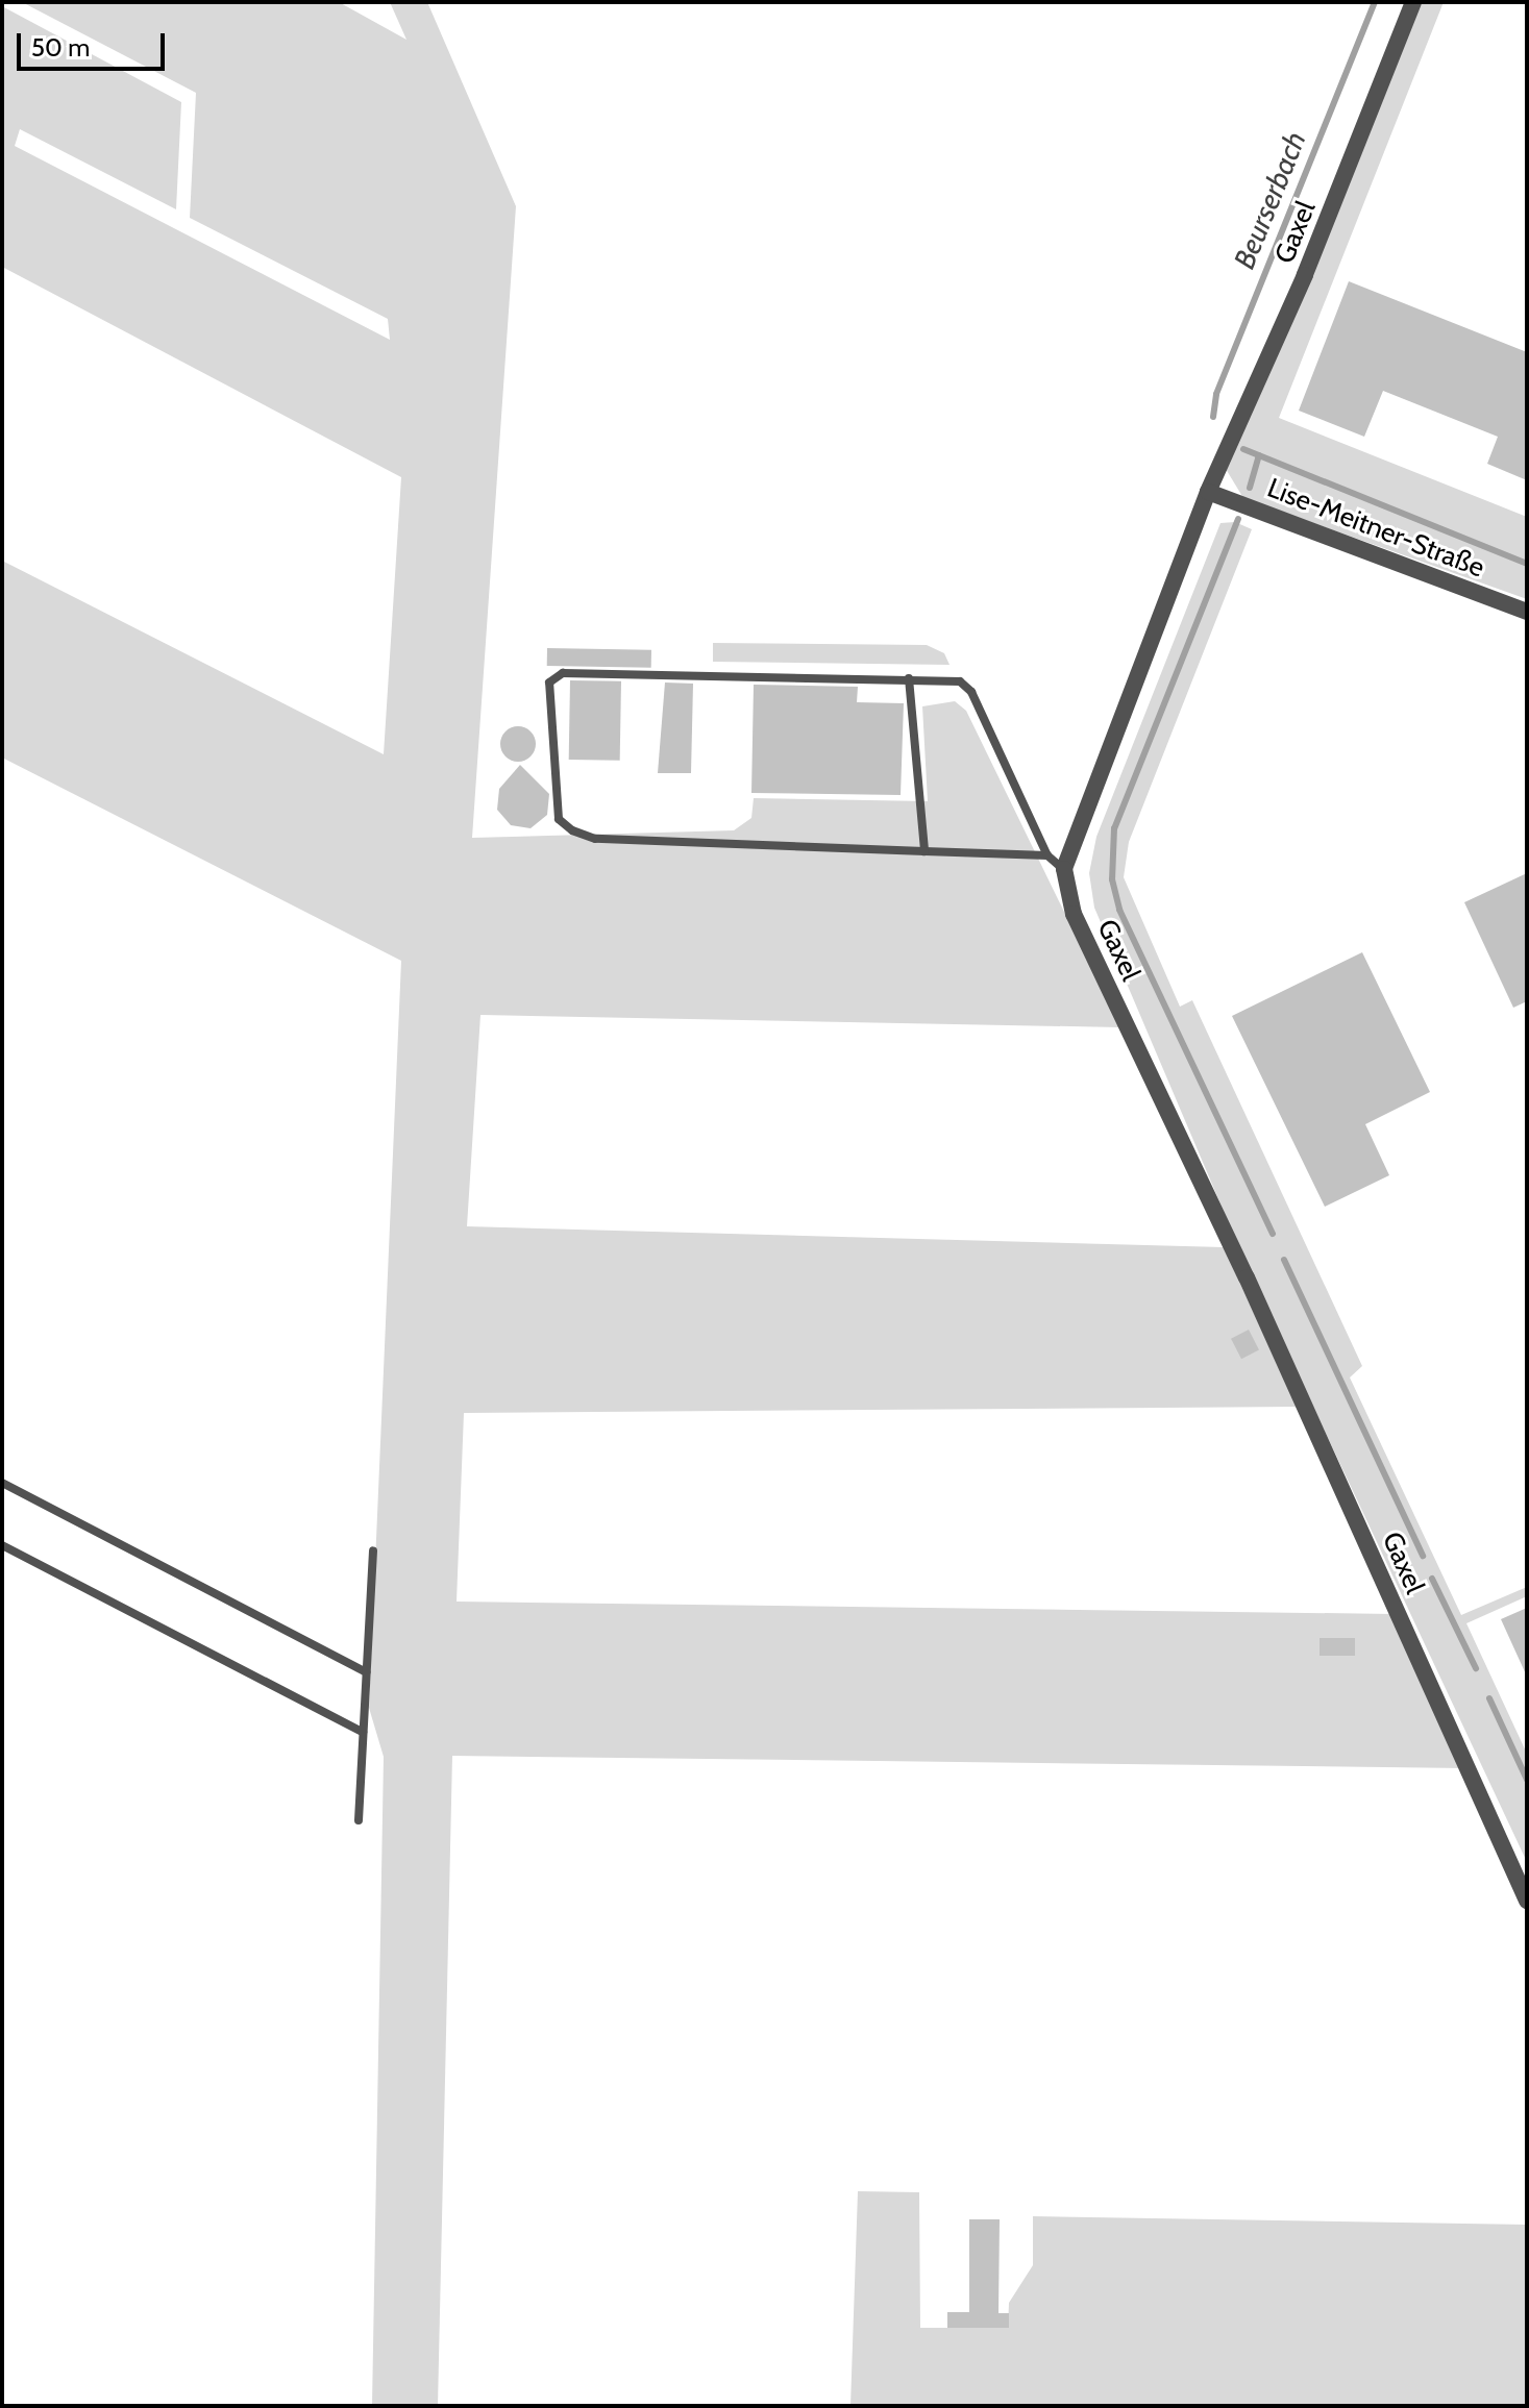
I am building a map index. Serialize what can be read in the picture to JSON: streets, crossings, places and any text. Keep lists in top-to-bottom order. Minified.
{"streets":{"street":["Gaxel","Lise-Meitner-Straße"]},"crossings":[["Gaxel","Lise-Meitner-Straße"]],"water":["Beurserbach"],"scale_bar":"50 m"}
